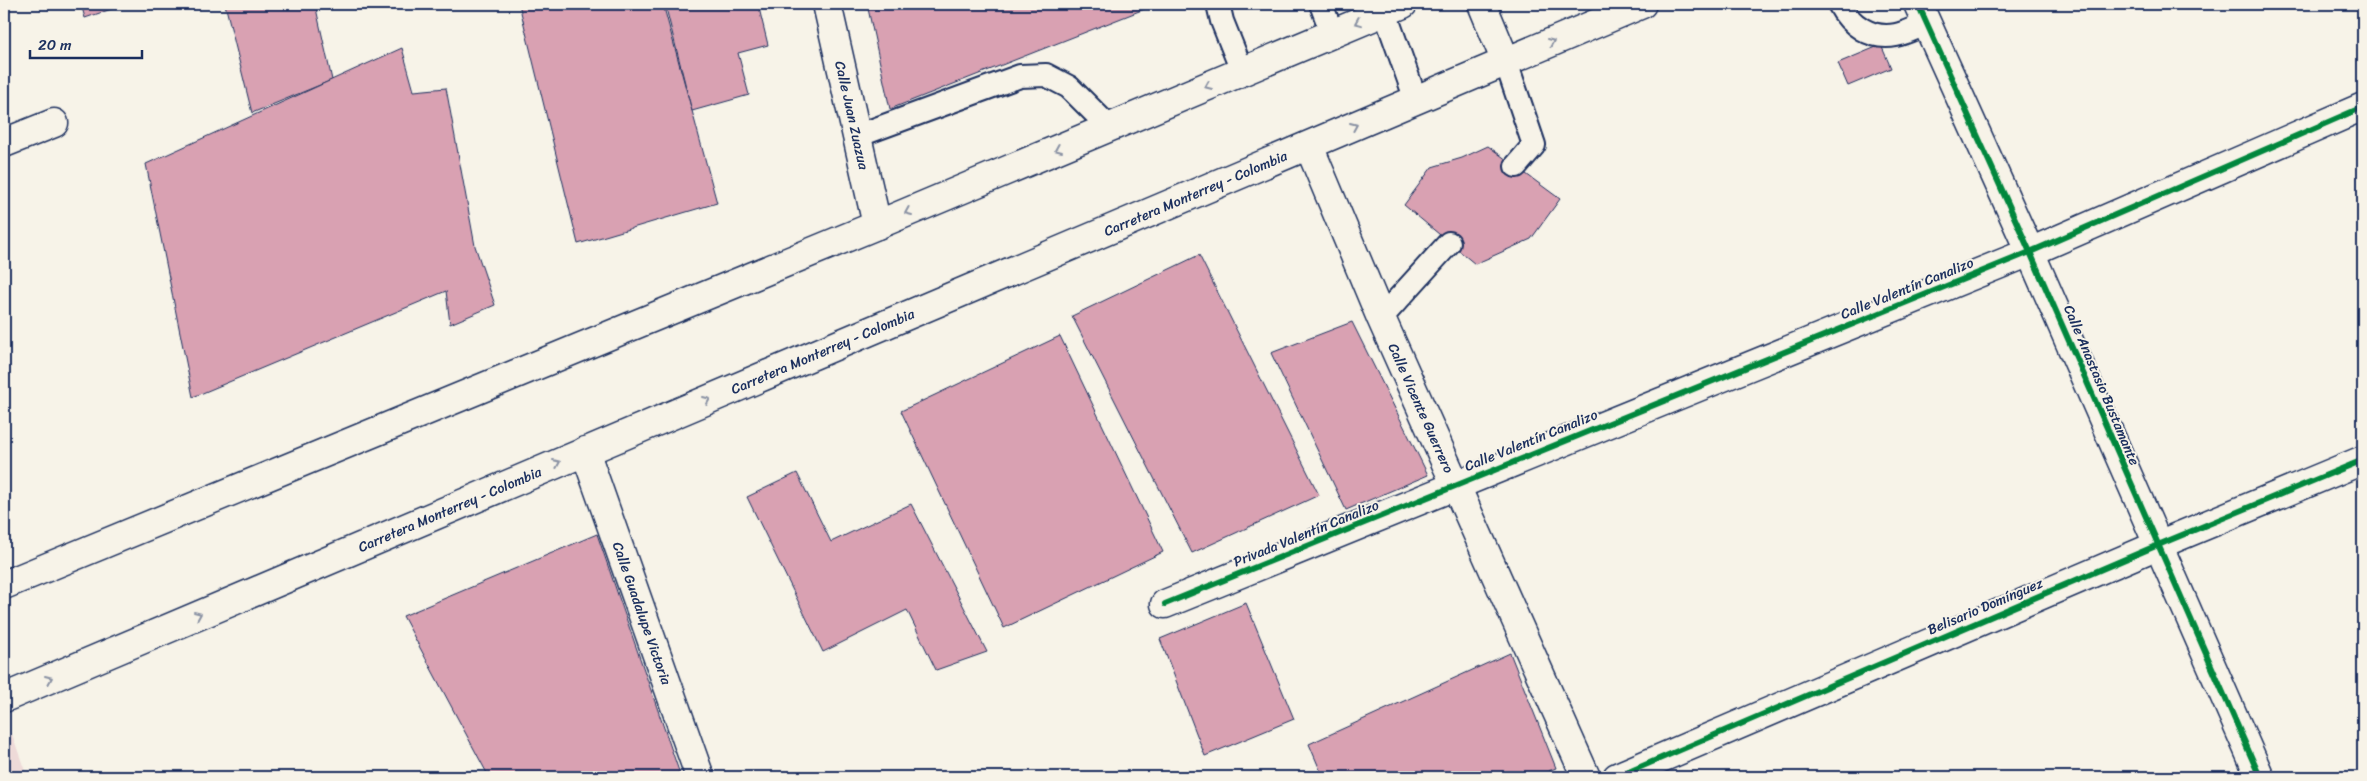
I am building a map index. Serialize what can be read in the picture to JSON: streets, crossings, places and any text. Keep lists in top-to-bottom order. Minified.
{"streets":{"street":["Calle Juan Zuazua","Carretera Monterrey - Colombia","Calle Valentín Canalizo","Calle Anastasio Bustamante","Calle Vicente Guerrero","Privada Valentín Canalizo","Belisario Domínguez","Calle Guadalupe Victoria"]},"crossings":[["Carretera Monterrey - Colombia","Calle Vicente Guerrero"],["Carretera Monterrey - Colombia","Calle Guadalupe Victoria"],["Calle Valentín Canalizo","Calle Anastasio Bustamante"],["Calle Valentín Canalizo","Calle Vicente Guerrero"],["Calle Valentín Canalizo","Privada Valentín Canalizo"],["Calle Anastasio Bustamante","Belisario Domínguez"],["Calle Vicente Guerrero","Privada Valentín Canalizo"]],"scale_bar":"20 m"}
